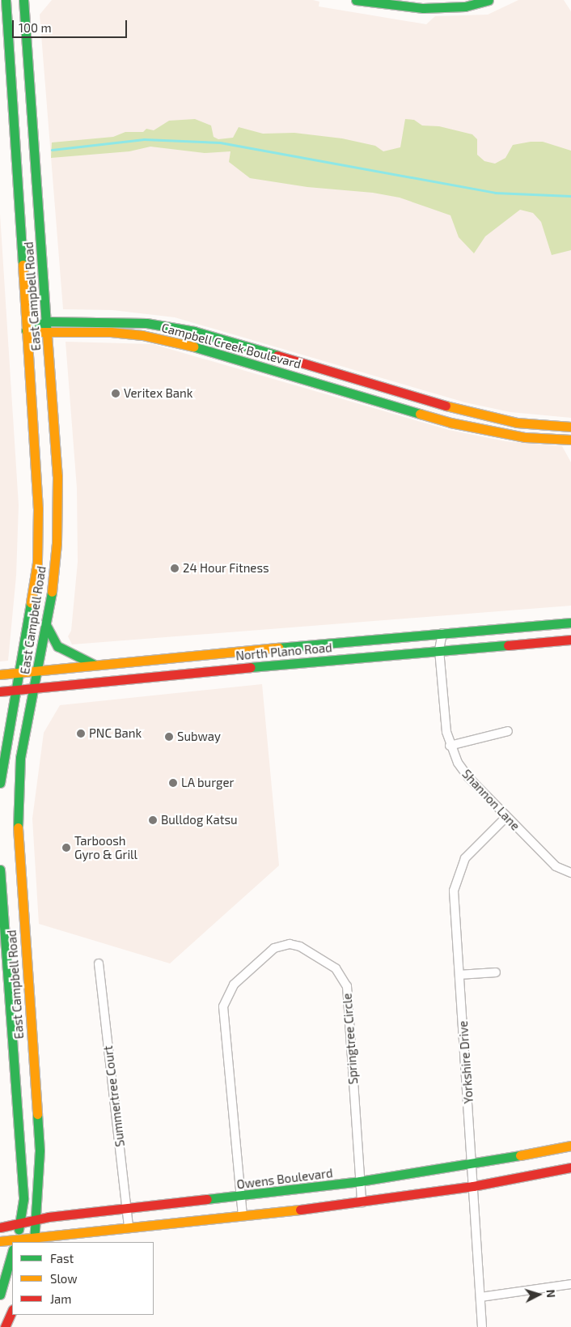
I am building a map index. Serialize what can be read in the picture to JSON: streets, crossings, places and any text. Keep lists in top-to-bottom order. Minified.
{"streets":{"main road":["East Campbell Road","Campbell Creek Boulevard","North Plano Road","Owens Boulevard"],"street":["Shannon Lane","Springtree Circle","Yorkshire Drive","Summertree Court"]},"crossings":[["East Campbell Road","Campbell Creek Boulevard"],["East Campbell Road","North Plano Road"],["East Campbell Road","Owens Boulevard"],["North Plano Road","Shannon Lane"],["Shannon Lane","Yorkshire Drive"],["Springtree Circle","Owens Boulevard"],["Yorkshire Drive","Owens Boulevard"],["Summertree Court","Owens Boulevard"]],"places":["Veritex Bank","24 Hour Fitness","PNC Bank","Subway","LA burger","Bulldog Katsu","Tarboosh Gyro & Grill"],"legend":["Fast","Slow","Jam"],"scale_bar":"100 m","north":"right"}
